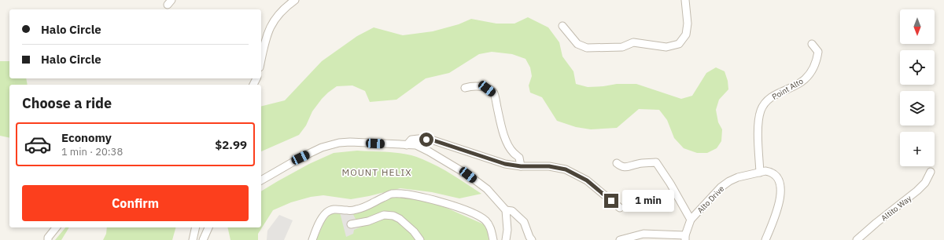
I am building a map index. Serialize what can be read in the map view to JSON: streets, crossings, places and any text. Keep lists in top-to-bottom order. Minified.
{"streets":{"street":["Point Alto","Alto Drive","Altito Way"]},"crossings":[["Point Alto","Alto Drive"]],"districts":["MOUNT HELIX"],"north":"bottom","page":{"map_buttons":"+","banner":["Halo Circle","Halo Circle"],"heading":"Choose a ride","list":[{"name":"Economy","note":"1 min · 20:38","value":"$2.99"}],"buttons":"Confirm","bubble":"1 min"}}
